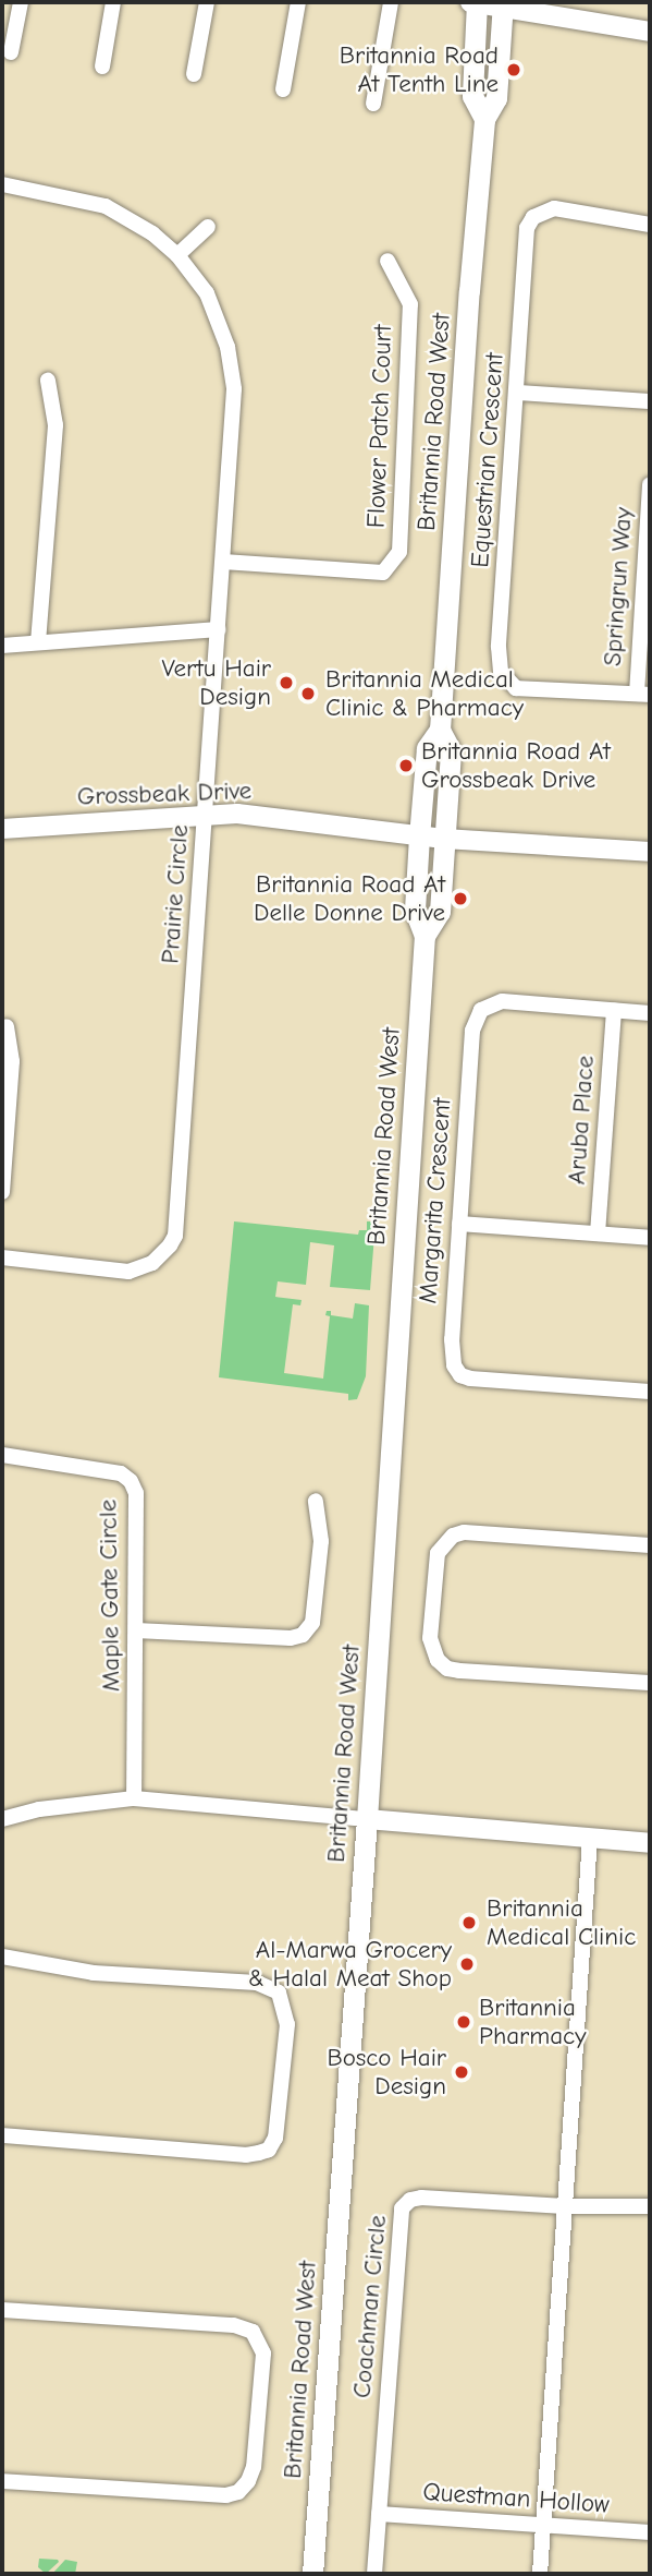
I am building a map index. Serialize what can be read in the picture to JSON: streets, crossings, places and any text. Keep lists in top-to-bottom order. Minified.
{"streets":{"main road":["Britannia Road West"],"street":["Flower Patch Court","Equestrian Crescent","Springrun Way","Grossbeak Drive","Prairie Circle","Aruba Place","Margarita Crescent","Maple Gate Circle","Coachman Circle","Questman Hollow"]},"crossings":[["Britannia Road West","Grossbeak Drive"],["Flower Patch Court","Prairie Circle"],["Equestrian Crescent","Springrun Way"],["Grossbeak Drive","Prairie Circle"],["Aruba Place","Margarita Crescent"],["Coachman Circle","Questman Hollow"]],"places":["Britannia Road At Tenth Line","Vertu Hair Design","Britannia Medical Clinic & Pharmacy","Britannia Road At Grossbeak Drive","Britannia Road At Delle Donne Drive","Britannia Medical Clinic","Al-Marwa Grocery & Halal Meat Shop","Britannia Pharmacy","Bosco Hair Design"]}
